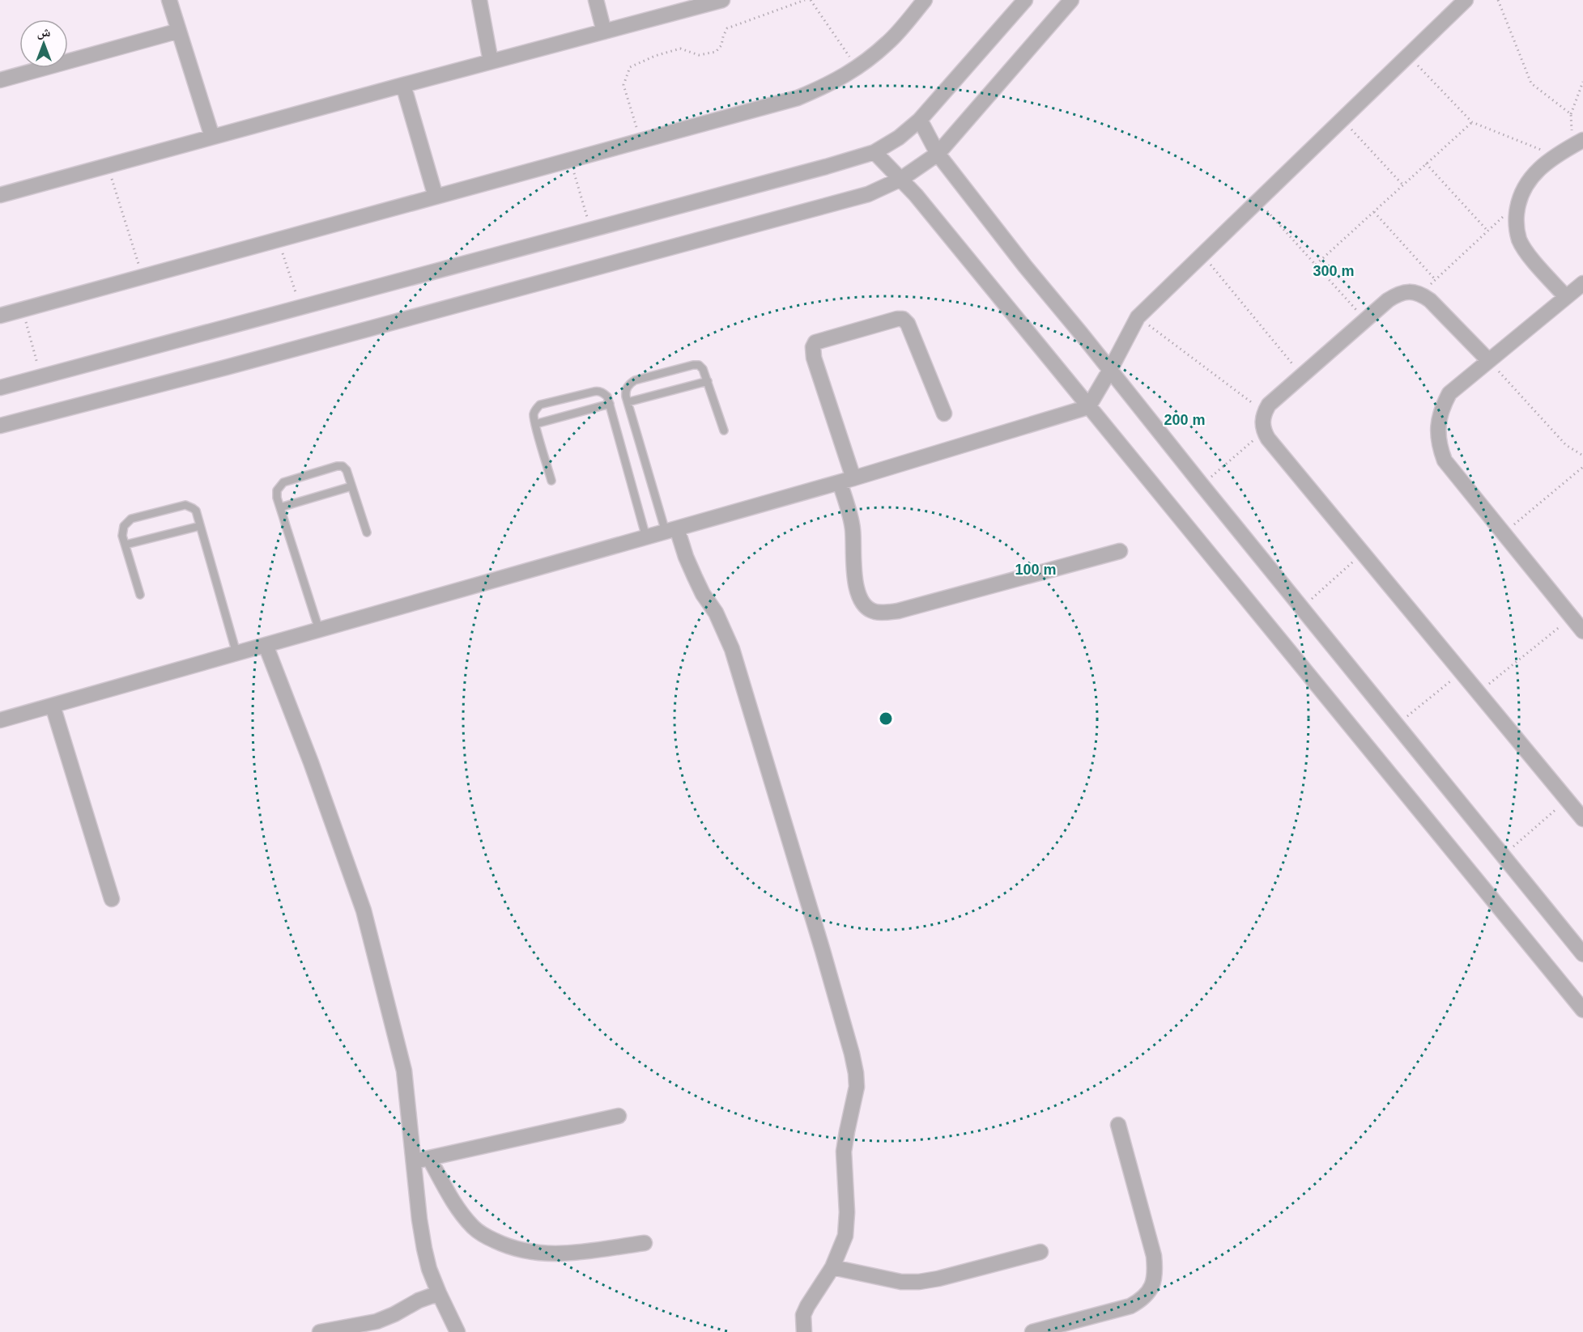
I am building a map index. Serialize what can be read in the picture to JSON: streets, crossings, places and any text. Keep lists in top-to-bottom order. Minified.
{"north":"top","rings":["300 m","200 m","100 m"]}
